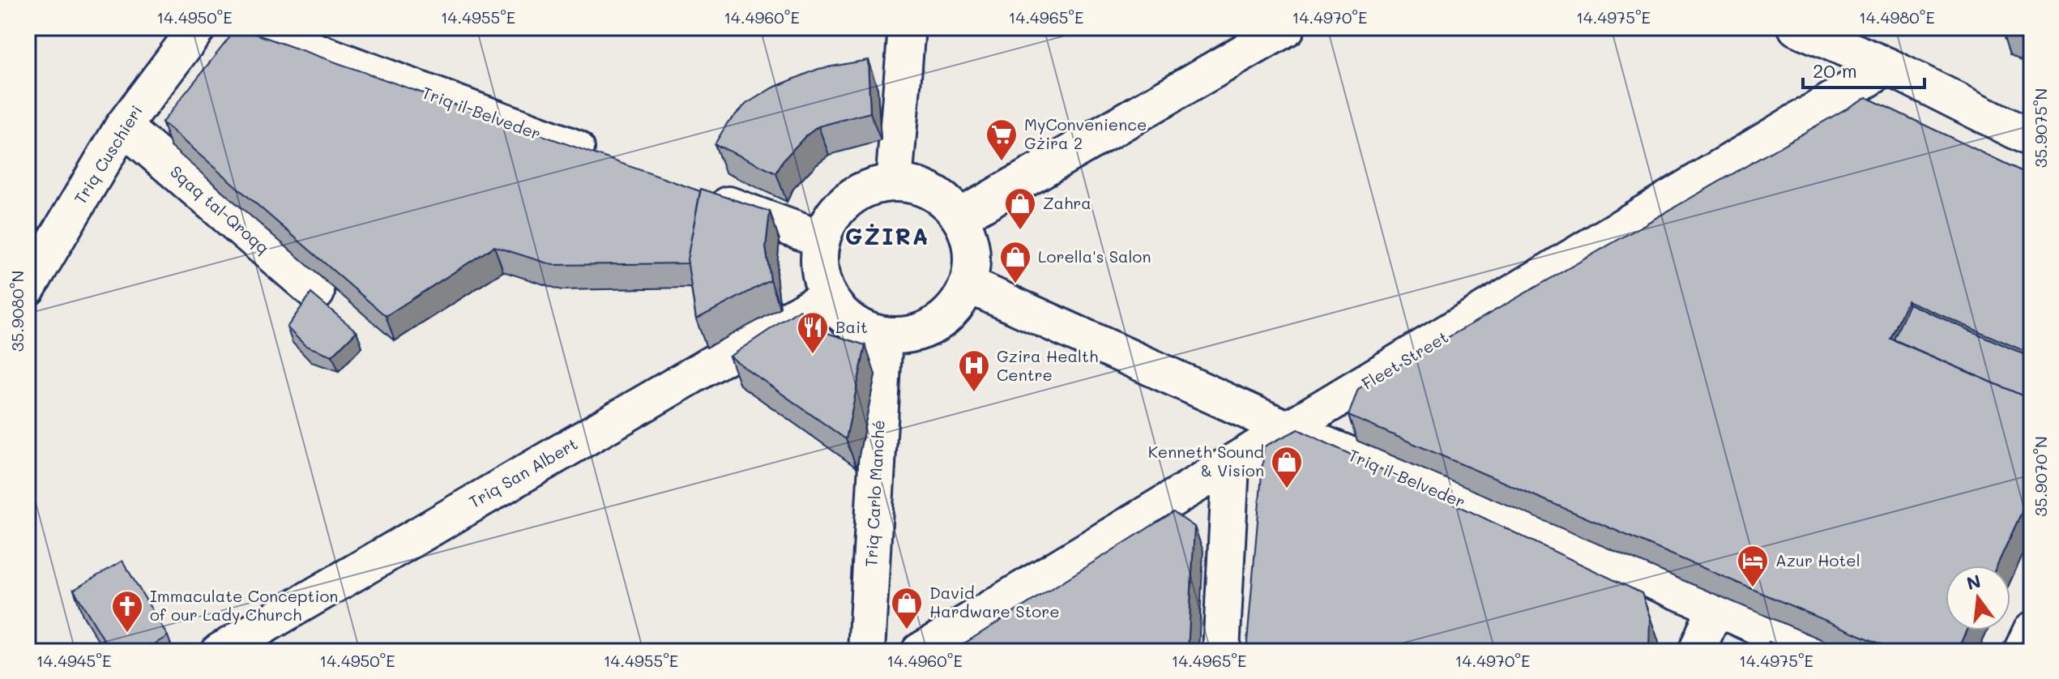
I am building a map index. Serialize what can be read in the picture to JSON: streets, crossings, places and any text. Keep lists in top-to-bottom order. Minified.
{"streets":{"street":["Triq il-Belveder","Triq Cuschieri","Sqaq tal-Qroqq","Fleet Street","Triq San Albert","Triq Carlo Manché"]},"crossings":[["Triq il-Belveder","Fleet Street"],["Triq il-Belveder","Triq San Albert"],["Triq il-Belveder","Triq Carlo Manché"],["Triq Cuschieri","Sqaq tal-Qroqq"],["Triq San Albert","Triq Carlo Manché"]],"districts":["GŻIRA"],"places":{"supermarket":["MyConvenience Gżira 2"],"shop":["Zahra","Lorella's Salon","Kenneth Sound & Vision","David Hardware Store"],"restaurant":["Bait"],"hospital":["Gzira Health Centre"],"hotel":["Azur Hotel"],"church":["Immaculate Conception of our Lady Church"]},"scale_bar":"20 m","north":"top","coordinates":["14.4950°E","14.4955°E","14.4960°E","14.4965°E","14.4970°E","14.4975°E","14.4980°E","35.9075°N","35.9080°N","35.9070°N","14.4945°E"]}
